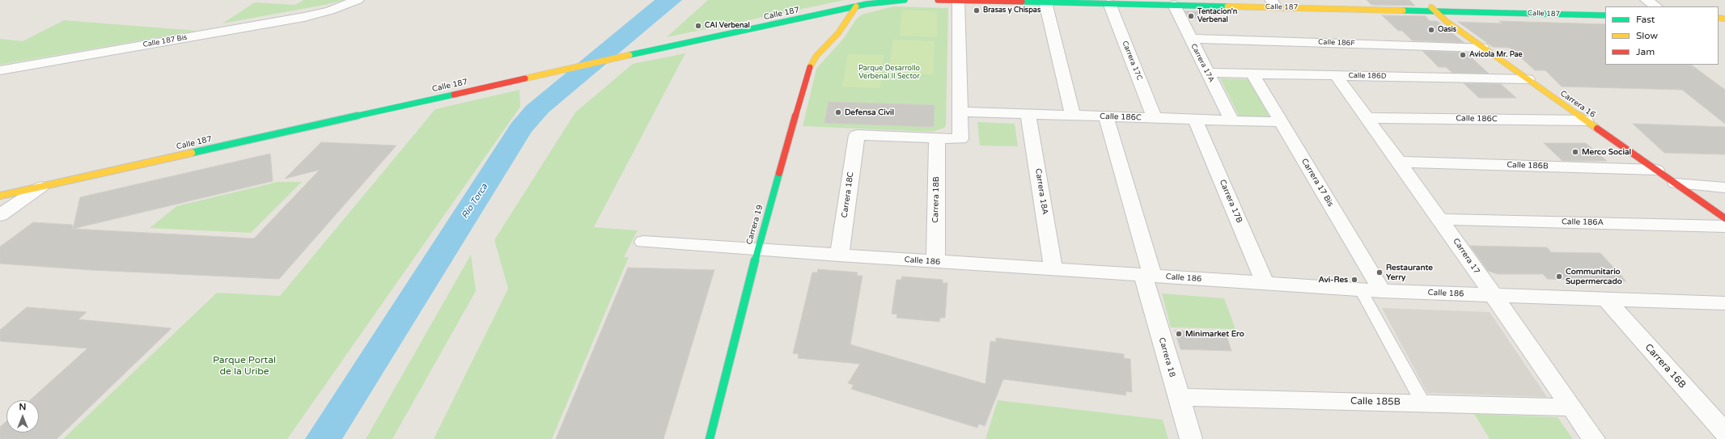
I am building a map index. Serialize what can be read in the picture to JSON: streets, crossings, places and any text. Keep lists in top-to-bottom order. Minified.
{"streets":{"street":["Calle 187","Calle 187 Bis","Calle 186F","Carrera 17C","Carrera 17A","Calle 186D","Carrera 16","Calle 186C","Calle 186B","Carrera 17 Bis","Carrera 18A","Carrera 18C","Carrera 18B","Carrera 17B","Calle 186A","Carrera 19","Carrera 17","Calle 186","Carrera 18","Carrera 16B","Calle 185B"]},"crossings":[["Calle 187","Carrera 17C"],["Calle 187","Carrera 17A"],["Calle 187","Carrera 16"],["Calle 187","Carrera 19"],["Calle 186F","Carrera 17A"],["Calle 186F","Carrera 16"],["Carrera 17C","Calle 186C"],["Carrera 17A","Calle 186D"],["Carrera 17A","Calle 186C"],["Calle 186D","Carrera 16"],["Calle 186D","Carrera 17 Bis"],["Calle 186D","Carrera 17"],["Carrera 16","Calle 186C"],["Carrera 16","Calle 186B"],["Calle 186C","Carrera 17 Bis"],["Calle 186C","Carrera 18A"],["Calle 186C","Carrera 17B"],["Calle 186C","Carrera 17"],["Calle 186C","Carrera 18"],["Calle 186B","Carrera 17"],["Carrera 17 Bis","Calle 186"],["Carrera 18A","Calle 186"],["Carrera 18C","Carrera 18B"],["Carrera 18C","Calle 186"],["Carrera 18B","Calle 186"],["Carrera 17B","Calle 186"],["Calle 186A","Carrera 17"],["Carrera 19","Calle 186"],["Carrera 17","Calle 186"],["Carrera 17","Calle 185B"],["Calle 186","Carrera 18"],["Calle 186","Carrera 16B"],["Carrera 18","Calle 185B"]],"water":["Río Torca"],"parks":["Parque Desarrollo Verbenal II Sector","Parque Portal de la Uribe"],"places":["Brasas y Chispas","Tentacion'n Verbenal","CAI Verbenal","Oasis","Avicola Mr. Pae","Defensa Civil","Merco Social","Restaurante Yerry","Communitario Supermercado","Avi-Res","Minimarket Ero"],"legend":["Fast","Slow","Jam"],"north":"top"}
